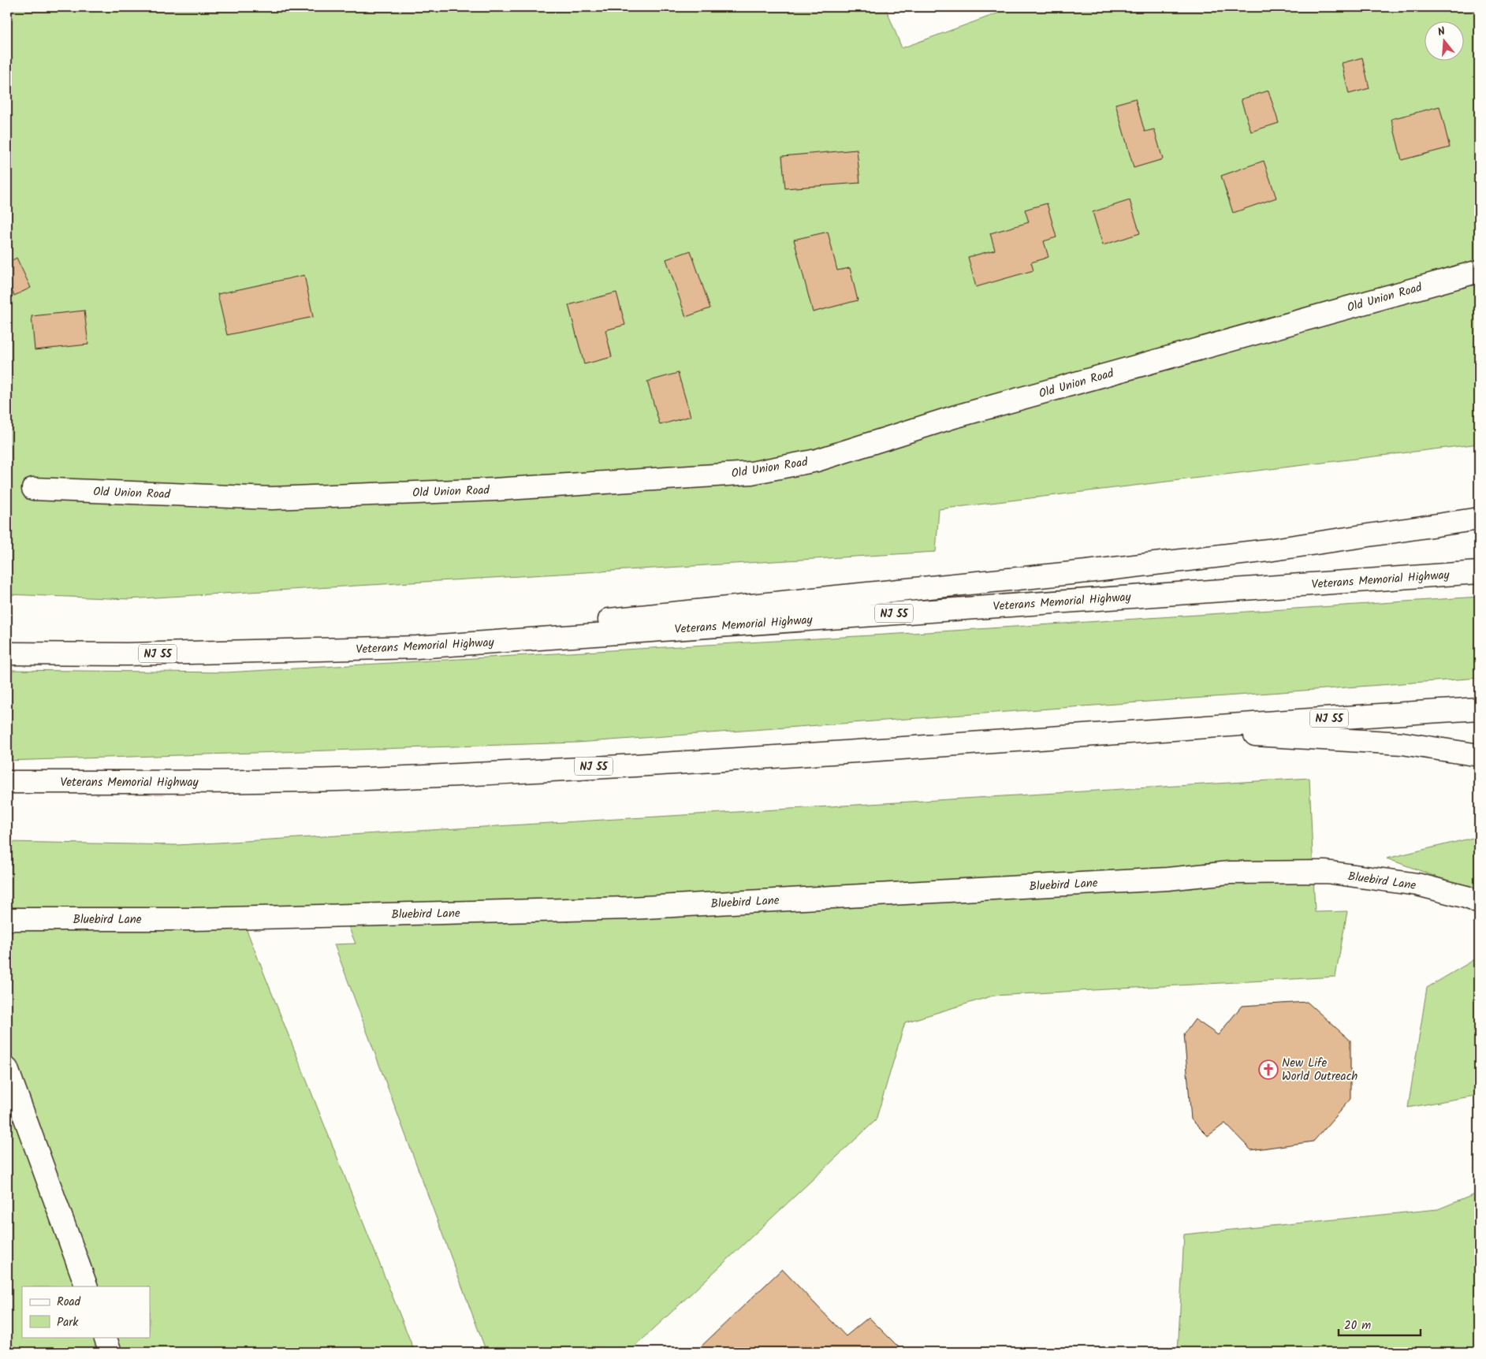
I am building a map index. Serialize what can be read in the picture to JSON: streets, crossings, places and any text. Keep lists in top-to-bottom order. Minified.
{"streets":{"main road":["Old Union Road","Veterans Memorial Highway","NJ 55","Bluebird Lane"]},"places":{"church":["New Life World Outreach"]},"legend":["Road","Park"],"scale_bar":"20 m","north":"top"}
